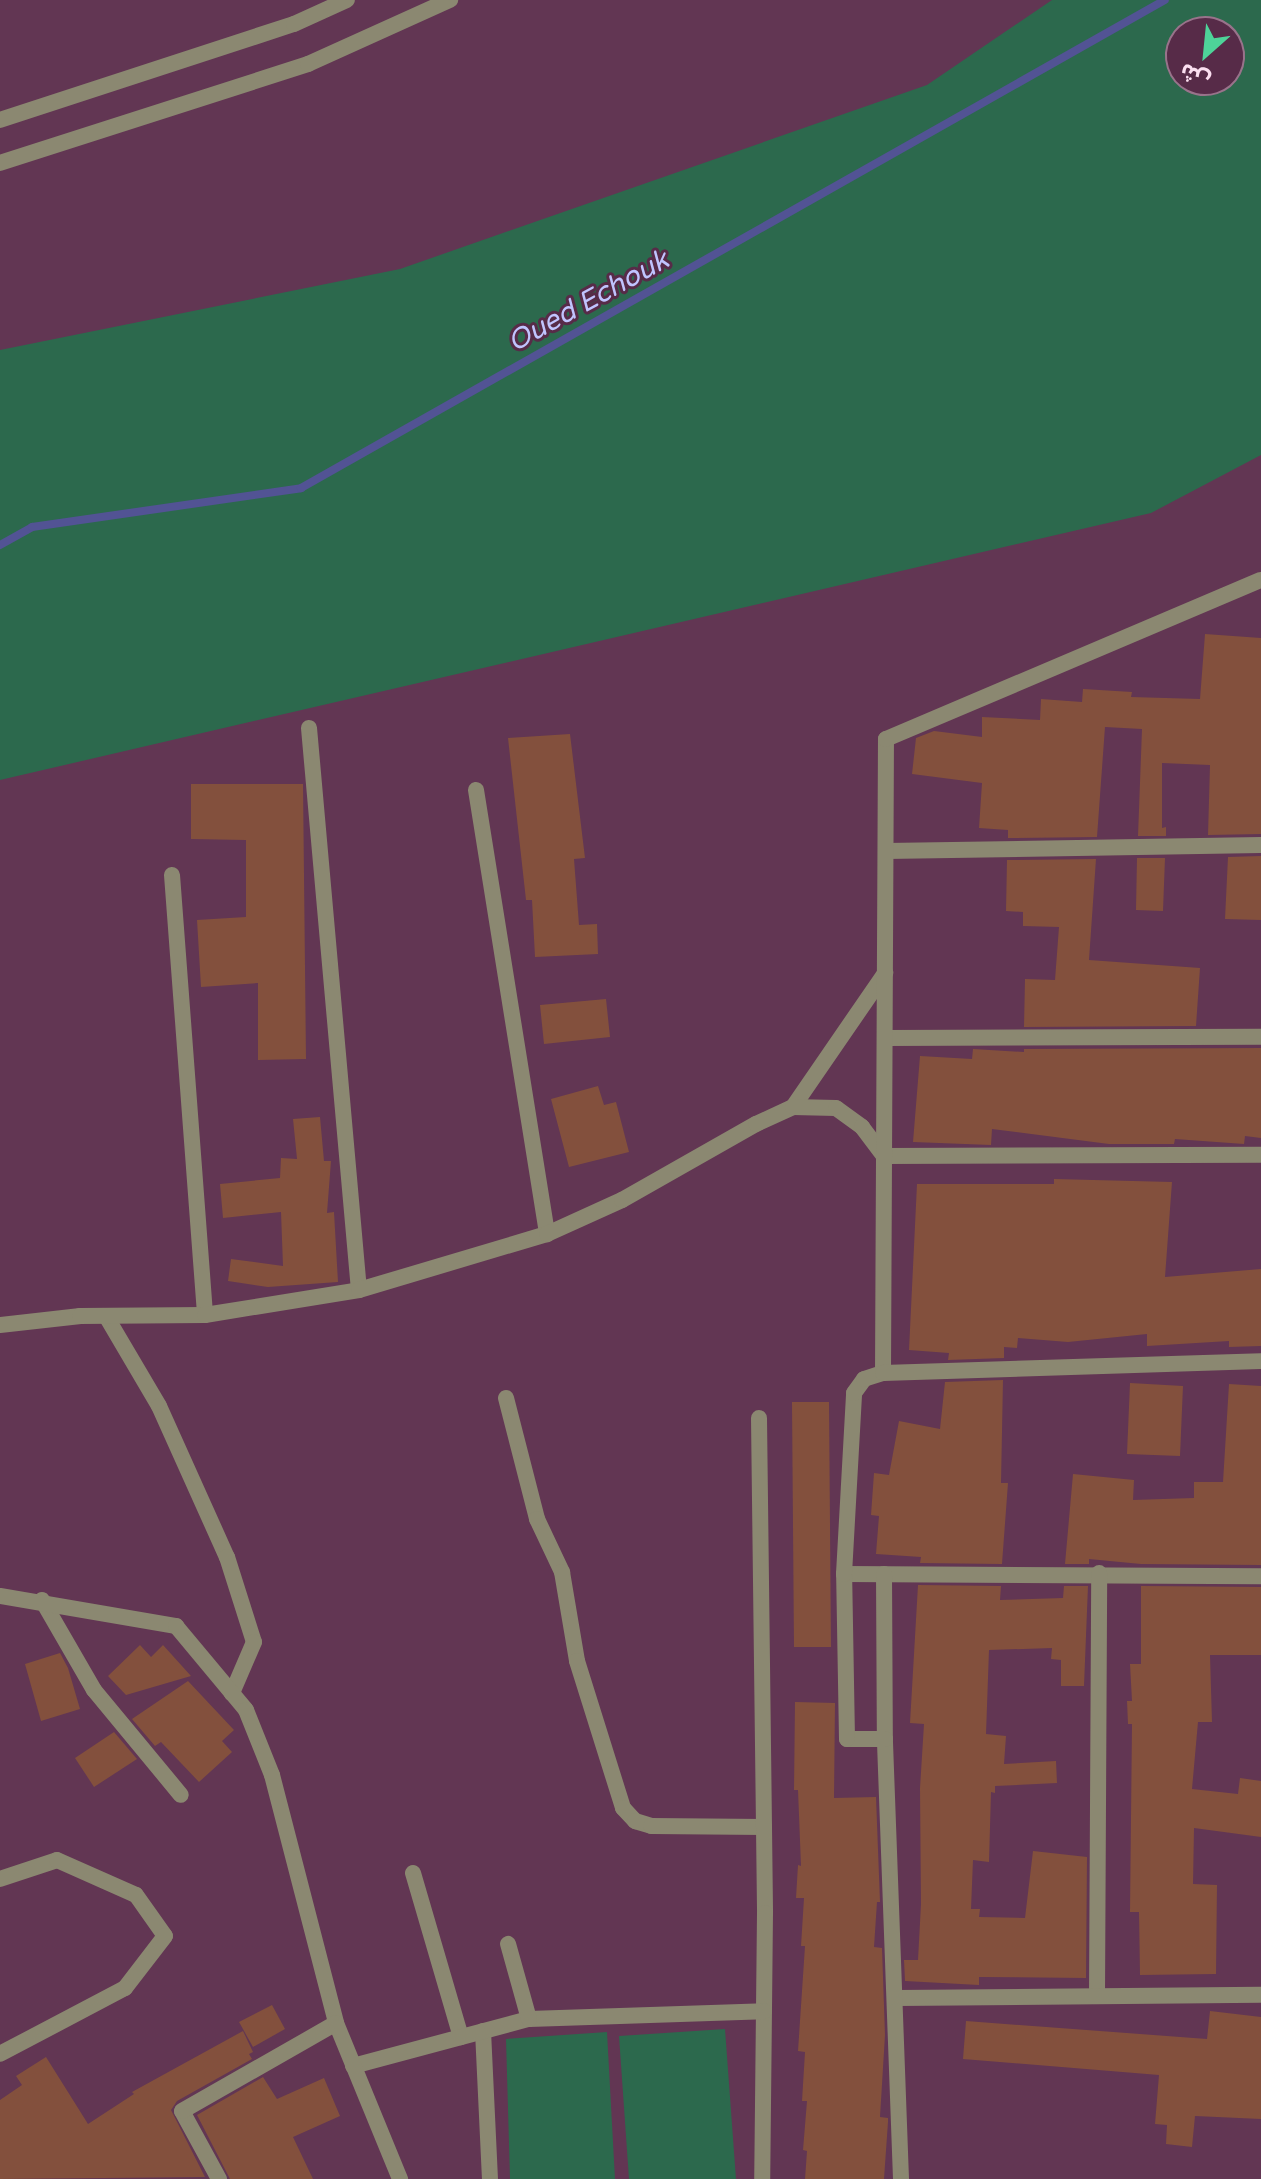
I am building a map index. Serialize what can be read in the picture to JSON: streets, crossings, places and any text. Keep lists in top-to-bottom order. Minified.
{"water":["Oued Echouk"],"north":"bottom left"}
